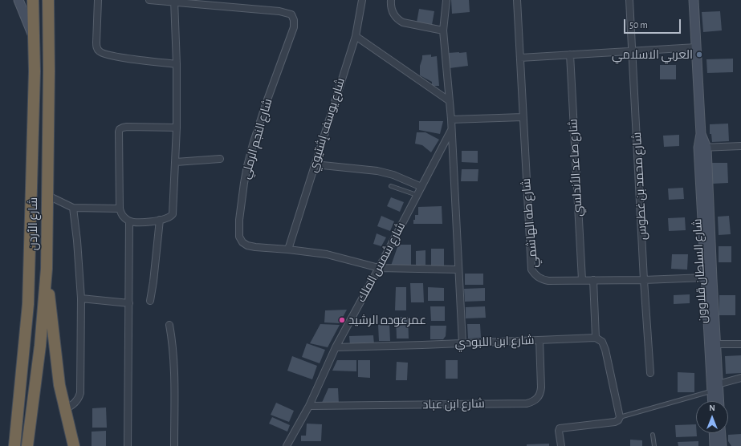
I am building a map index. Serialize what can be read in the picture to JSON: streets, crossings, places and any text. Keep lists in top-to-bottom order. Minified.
{"streets":{"highway":["شارع الأردن"],"street":["شارع يوسف إشتيوي","شارع النجم الرملي","شارع صاعد الأندلسي","شارع محمد بن غطوس","شارع طه الهاشمي","شارع شمس الملك","شارع السلطان قلاوون","شارع ابن اللبودي","شارع ابن عباد"]},"crossings":[["شارع يوسف إشتيوي","شارع النجم الرملي"],["شارع النجم الرملي","شارع شمس الملك"],["شارع صاعد الأندلسي","شارع طه الهاشمي"],["شارع محمد بن غطوس","شارع طه الهاشمي"],["شارع طه الهاشمي","شارع السلطان قلاوون"],["شارع شمس الملك","شارع ابن اللبودي"],["شارع شمس الملك","شارع ابن عباد"],["شارع ابن اللبودي","شارع ابن عباد"]],"places":["العربي الاسلامي","عمرعوده الرشيد"],"scale_bar":"50 m","north":"top"}
